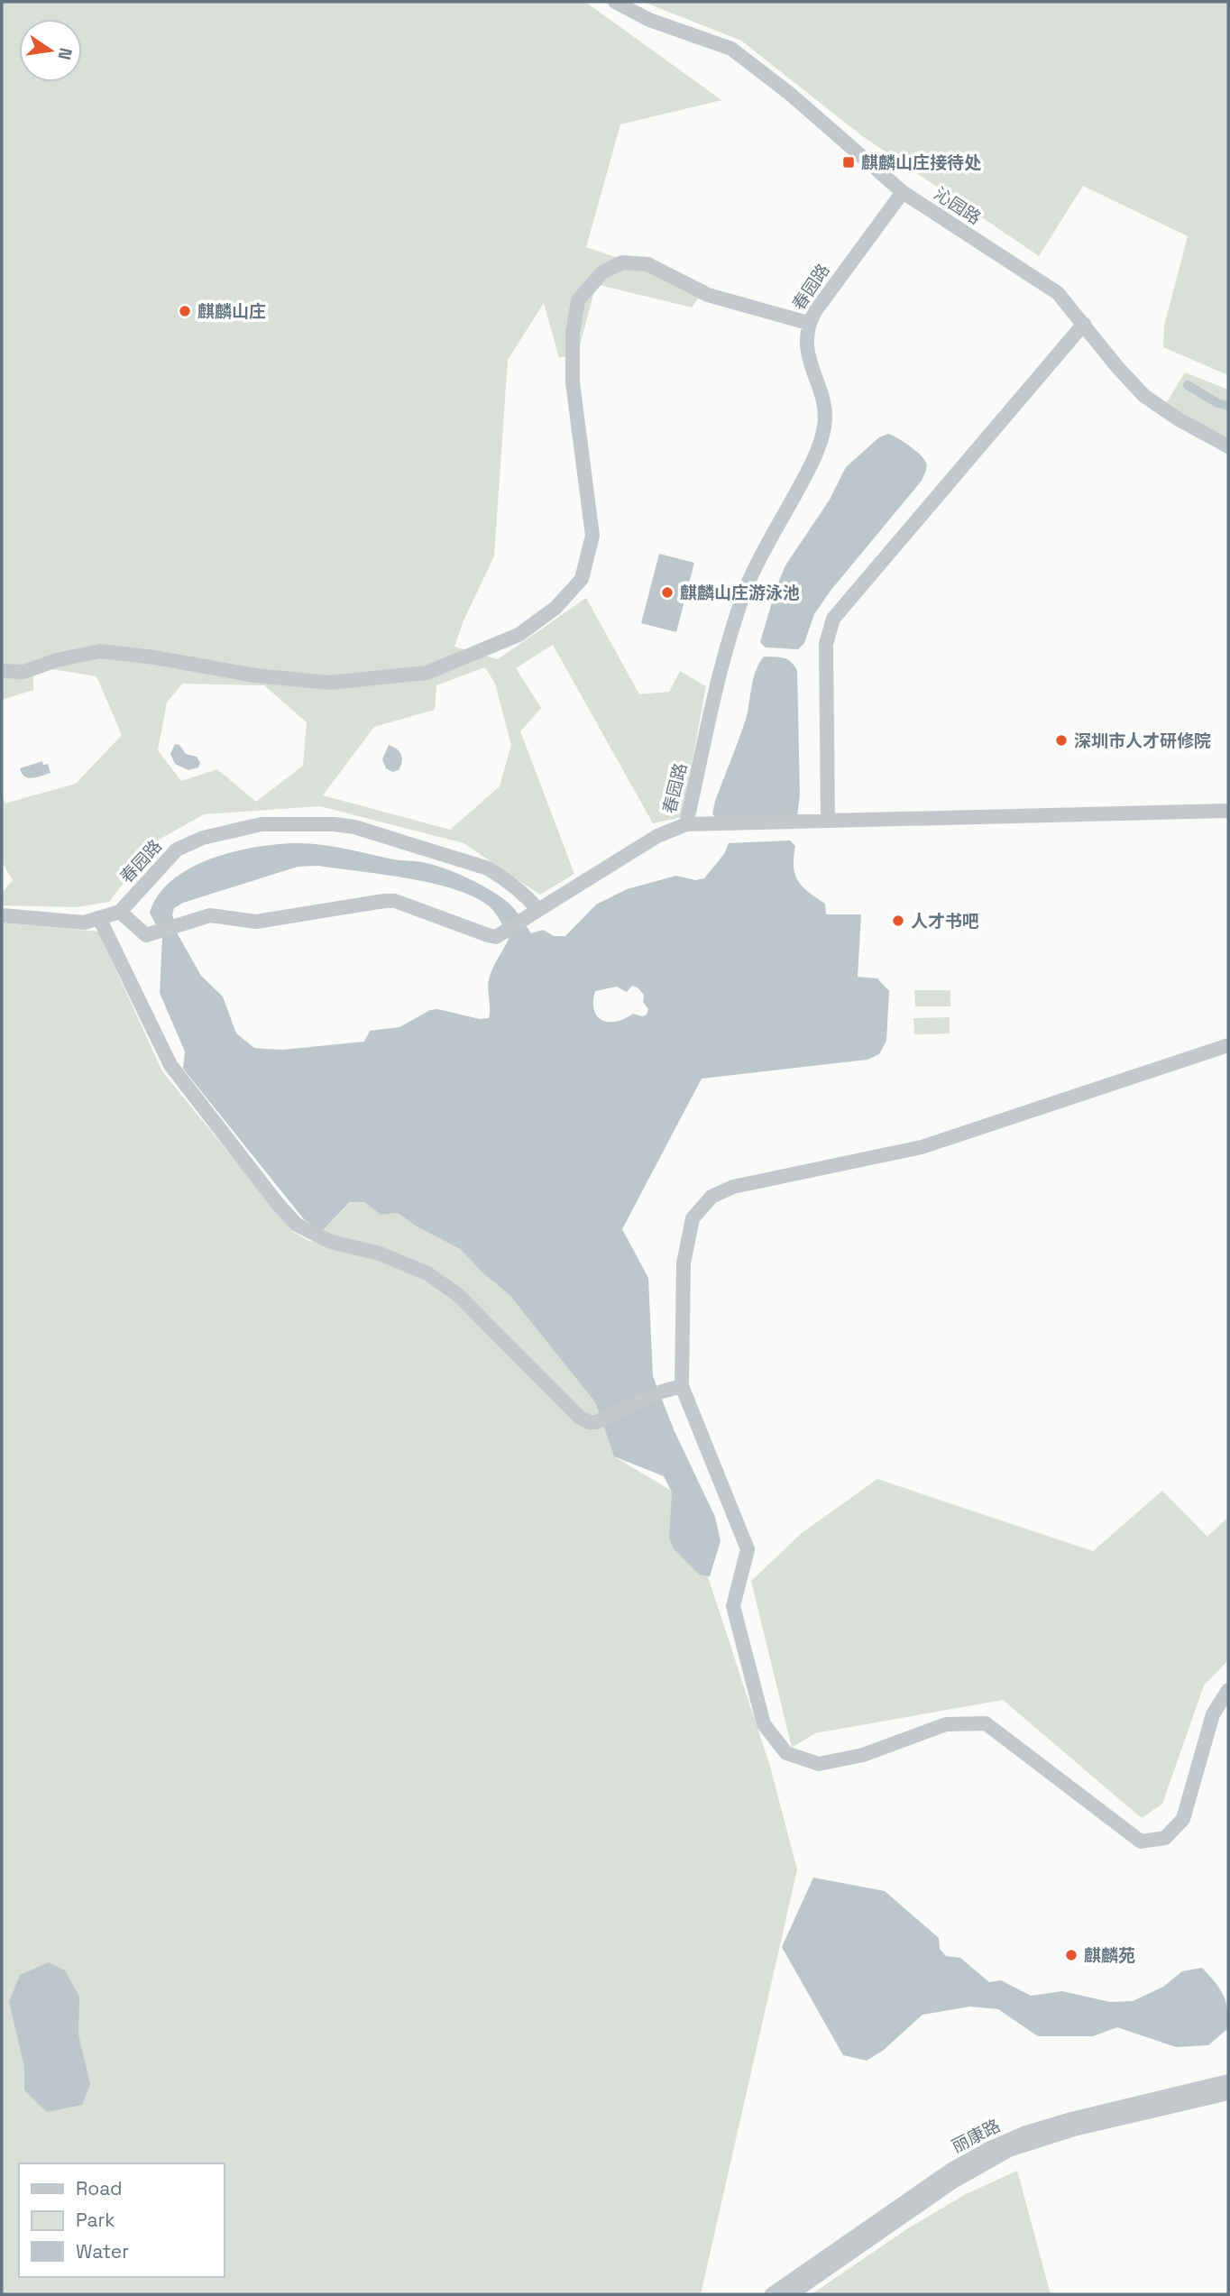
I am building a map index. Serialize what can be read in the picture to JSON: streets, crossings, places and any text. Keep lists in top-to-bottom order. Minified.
{"streets":{"street":["沁园路","春园路","丽康路"]},"crossings":[["沁园路","春园路"]],"places":{"transit":["麒麟山庄接待处"],"other":["麒麟山庄","麒麟山庄游泳池","深圳市人才研修院","人才书吧","麒麟苑"]},"legend":["Road","Park","Water"],"north":"right"}
